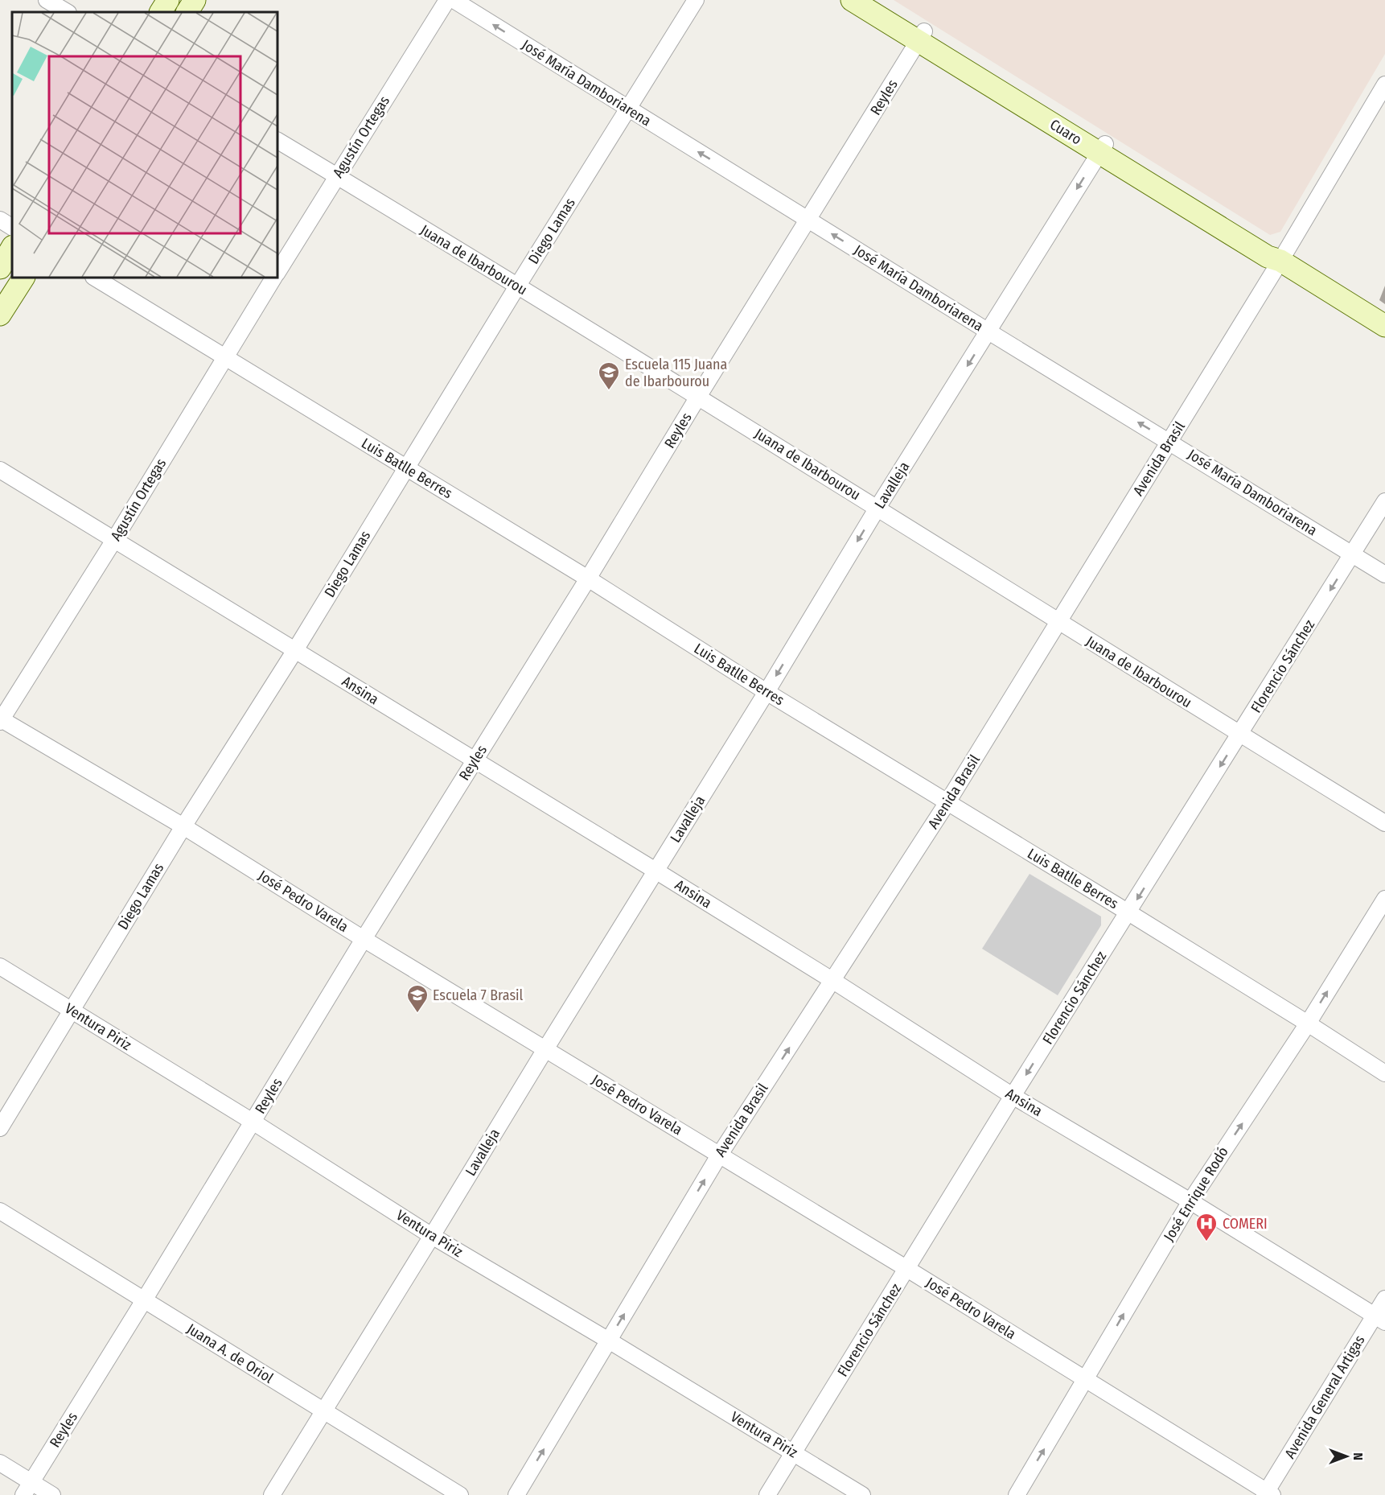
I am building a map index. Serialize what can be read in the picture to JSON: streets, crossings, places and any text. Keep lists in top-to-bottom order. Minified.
{"streets":{"street":["José María Damboriarena","Reyles","Cuaro","Agustín Ortegas","Diego Lamas","Juana de Ibarbourou","Avenida Brasil","Luis Batlle Berres","Lavalleja","Florencio Sánchez","Ansina","José Pedro Varela","Ventura Piriz","José Enrique Rodó","Juana A. de Oriol","Avenida General Artigas"]},"crossings":[["José María Damboriarena","Reyles"],["José María Damboriarena","Diego Lamas"],["José María Damboriarena","Avenida Brasil"],["José María Damboriarena","Lavalleja"],["José María Damboriarena","Florencio Sánchez"],["Reyles","Cuaro"],["Reyles","Juana de Ibarbourou"],["Reyles","Luis Batlle Berres"],["Reyles","Ansina"],["Reyles","José Pedro Varela"],["Reyles","Ventura Piriz"],["Reyles","Juana A. de Oriol"],["Cuaro","Avenida Brasil"],["Cuaro","Lavalleja"],["Agustín Ortegas","Juana de Ibarbourou"],["Agustín Ortegas","Luis Batlle Berres"],["Agustín Ortegas","Ansina"],["Agustín Ortegas","José Pedro Varela"],["Diego Lamas","Juana de Ibarbourou"],["Diego Lamas","Luis Batlle Berres"],["Diego Lamas","Ansina"],["Diego Lamas","José Pedro Varela"],["Diego Lamas","Ventura Piriz"],["Juana de Ibarbourou","Avenida Brasil"],["Juana de Ibarbourou","Lavalleja"],["Juana de Ibarbourou","Florencio Sánchez"],["Avenida Brasil","Luis Batlle Berres"],["Avenida Brasil","Ansina"],["Avenida Brasil","José Pedro Varela"],["Avenida Brasil","Ventura Piriz"],["Luis Batlle Berres","Lavalleja"],["Luis Batlle Berres","Florencio Sánchez"],["Luis Batlle Berres","José Enrique Rodó"],["Lavalleja","Ansina"],["Lavalleja","José Pedro Varela"],["Lavalleja","Ventura Piriz"],["Lavalleja","Juana A. de Oriol"],["Florencio Sánchez","Ansina"],["Florencio Sánchez","José Pedro Varela"],["Florencio Sánchez","Ventura Piriz"],["Ansina","José Enrique Rodó"],["Ansina","Avenida General Artigas"],["José Pedro Varela","José Enrique Rodó"],["José Pedro Varela","Avenida General Artigas"]],"one_way":["José María Damboriarena","Avenida Brasil","Lavalleja","Florencio Sánchez","José Enrique Rodó"],"places":{"school or university":["Escuela 115 Juana de Ibarbourou","Escuela 7 Brasil"],"hospital":["COMERI"]},"north":"right"}
